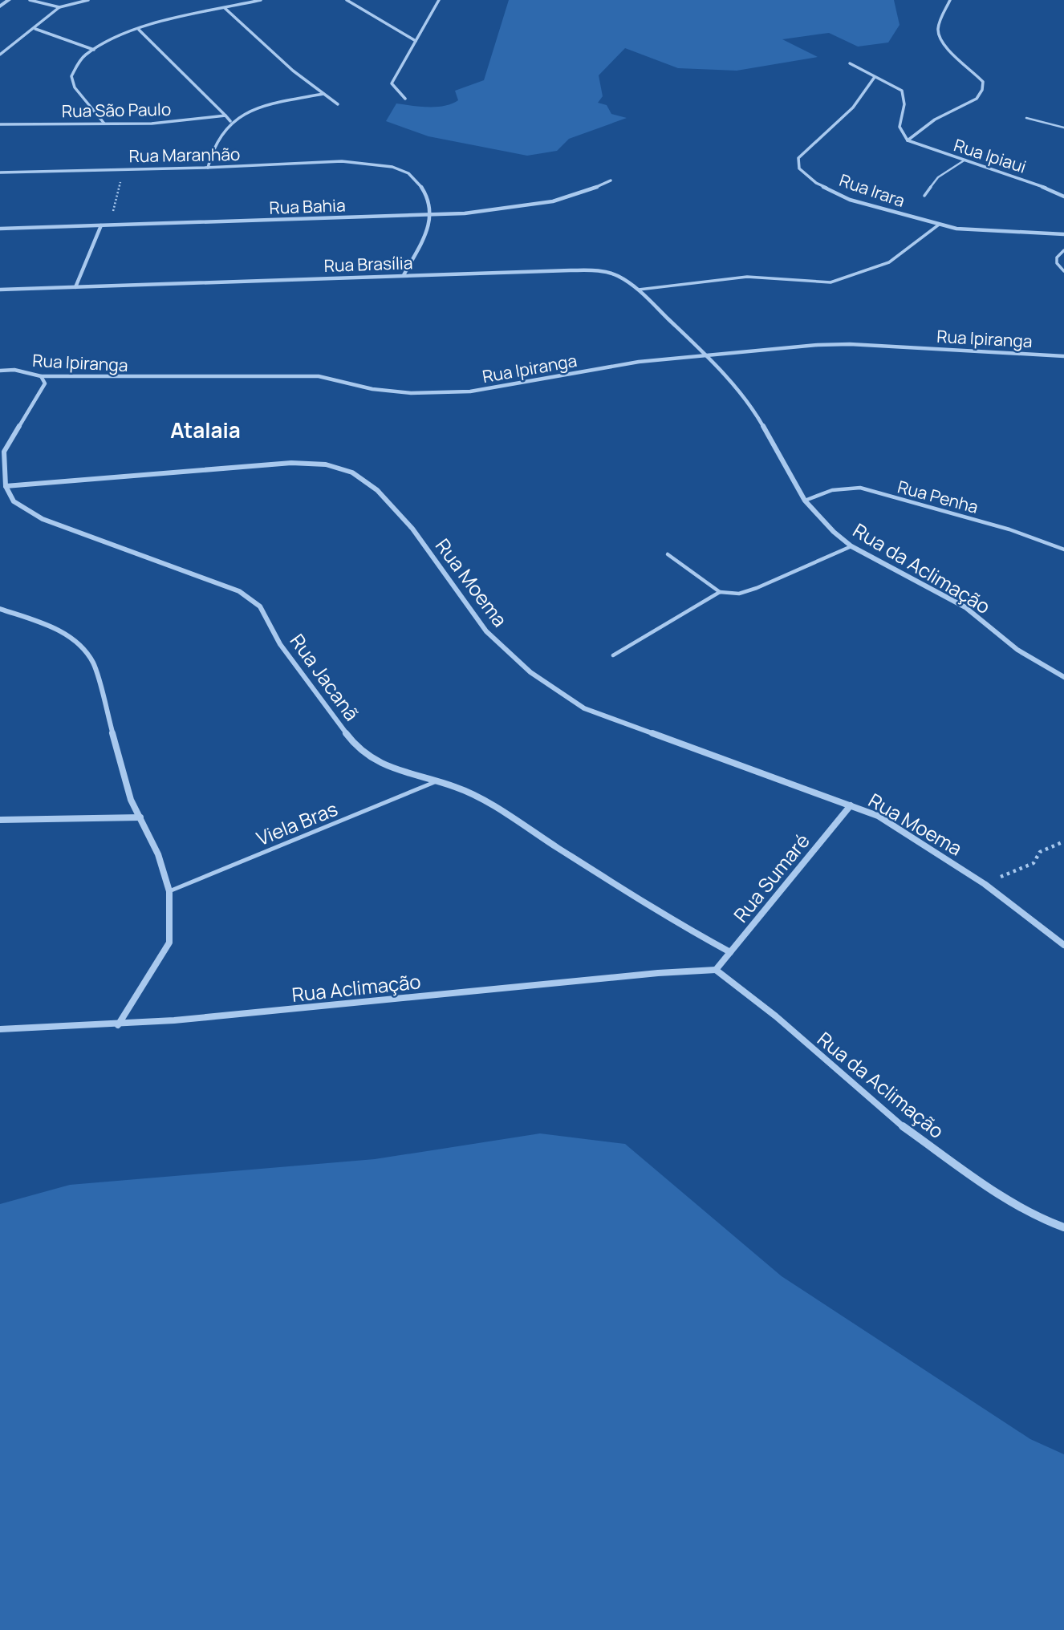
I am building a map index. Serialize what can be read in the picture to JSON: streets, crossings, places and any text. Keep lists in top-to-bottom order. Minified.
{"streets":{"street":["Rua São Paulo","Rua Maranhão","Rua Ipiaui","Rua Irara","Rua Bahia","Rua Brasília","Rua Ipiranga","Rua da Aclimação","Rua Moema","Rua Jacanã","Rua Sumaré","Rua Aclimação"],"lane":["Rua Penha","Viela Bras"]},"crossings":[["Rua Maranhão","Rua Bahia"],["Rua Brasília","Rua Ipiranga"],["Rua Brasília","Rua da Aclimação"],["Rua Ipiranga","Rua da Aclimação"],["Rua Penha","Rua da Aclimação"],["Rua da Aclimação","Rua Sumaré"],["Rua da Aclimação","Rua Aclimação"],["Rua Moema","Rua Jacanã"],["Rua Moema","Rua Sumaré"],["Rua Jacanã","Viela Bras"],["Rua Jacanã","Rua Sumaré"],["Rua Sumaré","Rua Aclimação"]],"districts":["Atalaia"]}
